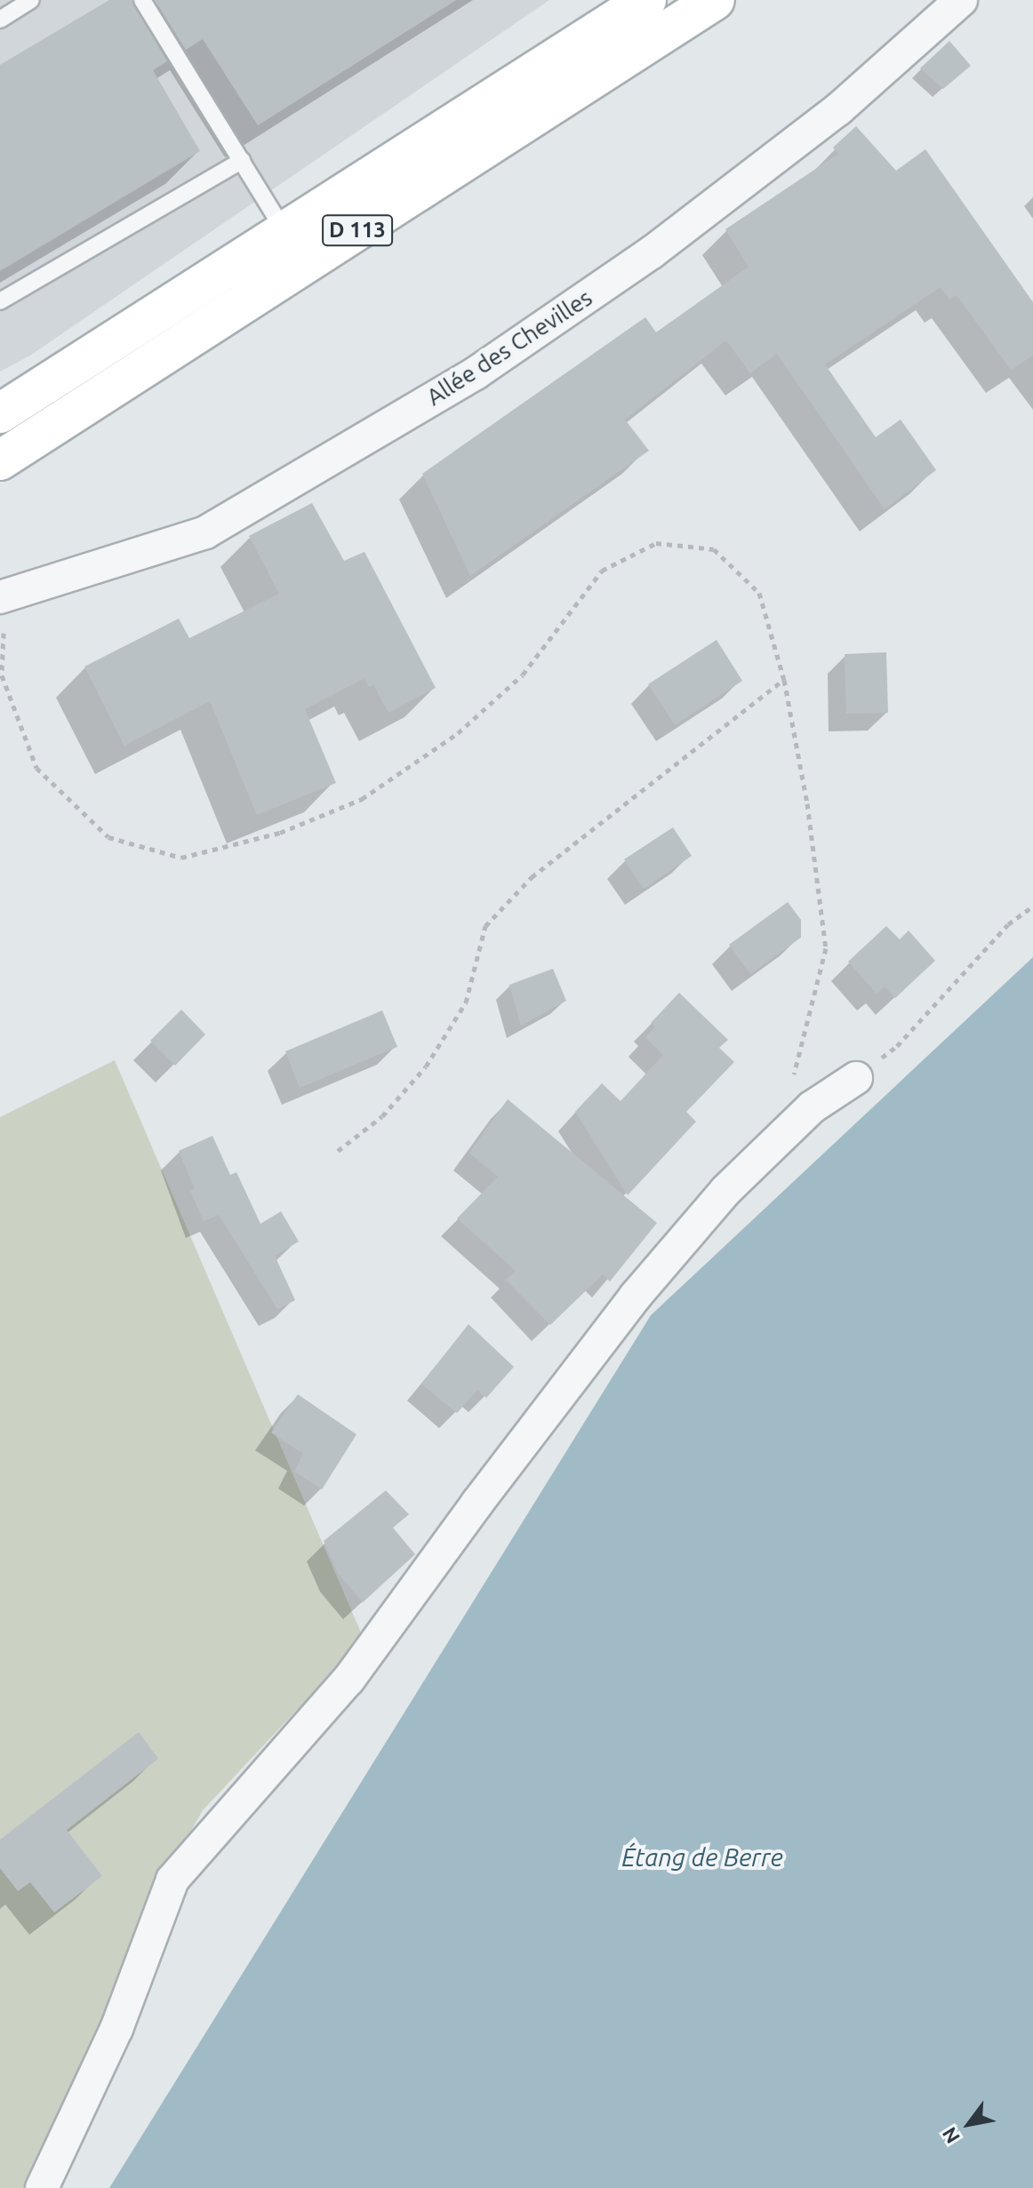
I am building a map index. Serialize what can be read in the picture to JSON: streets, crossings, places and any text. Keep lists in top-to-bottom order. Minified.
{"streets":{"main road":["D 113"],"street":["Allée des Chevilles"]},"water":["Étang de Berre"],"north":"bottom left"}
